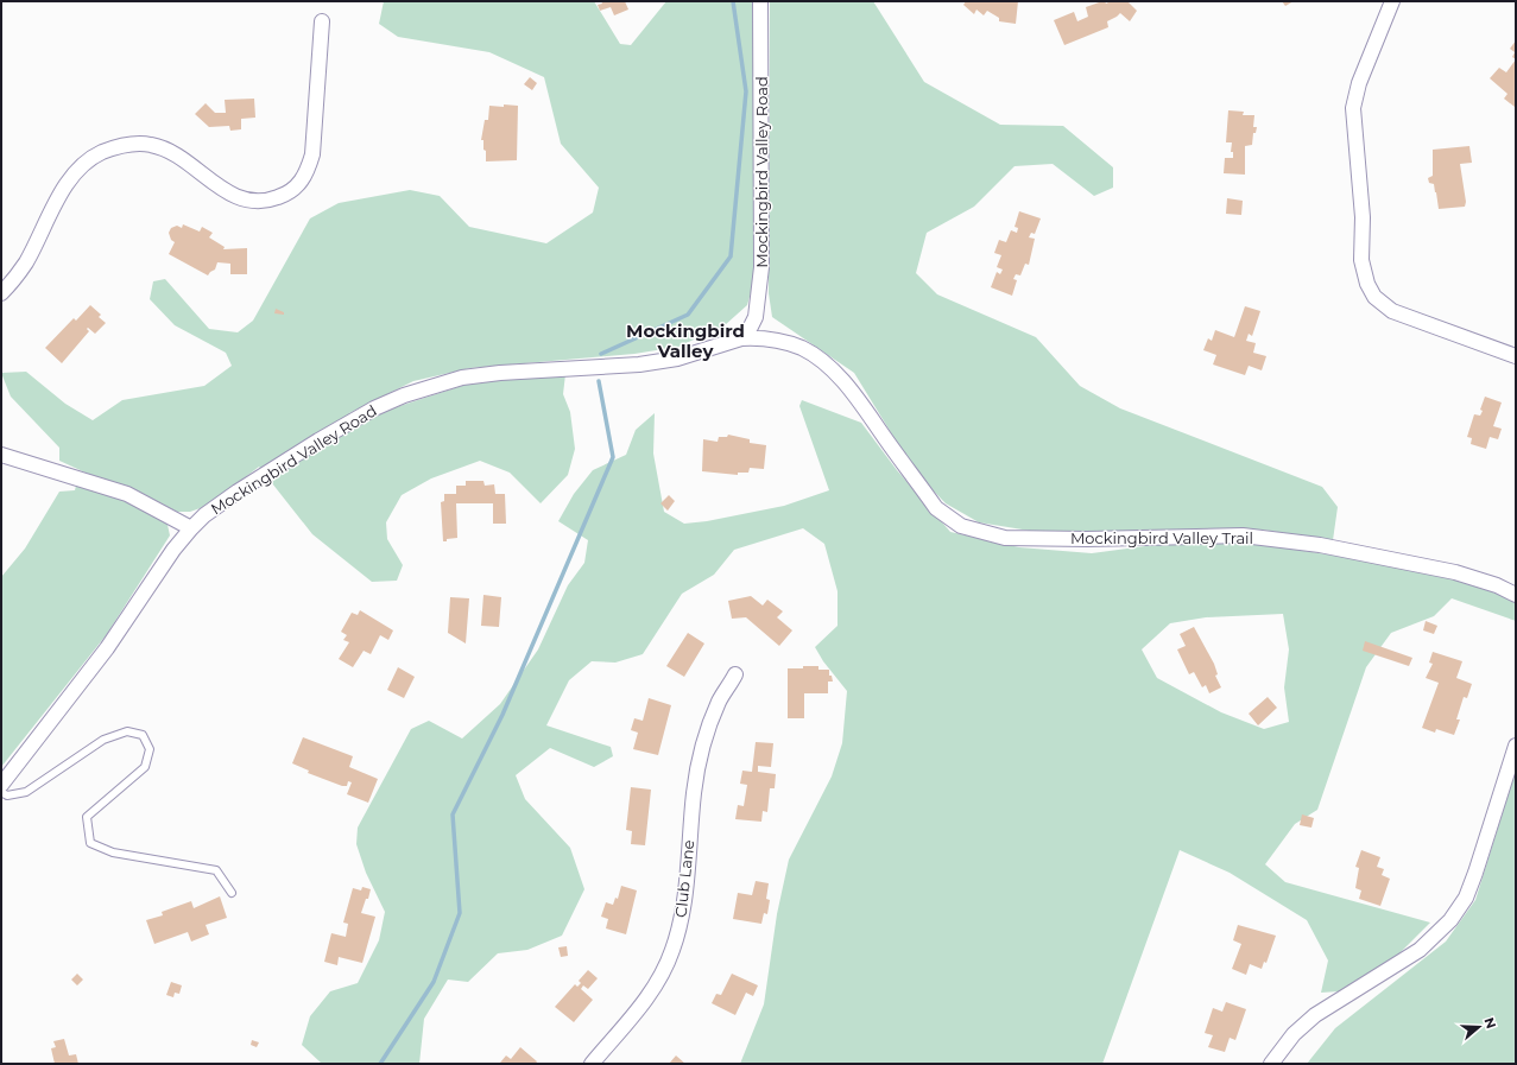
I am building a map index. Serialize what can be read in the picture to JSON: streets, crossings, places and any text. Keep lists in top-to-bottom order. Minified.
{"streets":{"street":["Mockingbird Valley Road","Mockingbird Valley Trail","Club Lane"]},"crossings":[["Mockingbird Valley Road","Mockingbird Valley Trail"]],"districts":["Mockingbird Valley"],"north":"right"}
